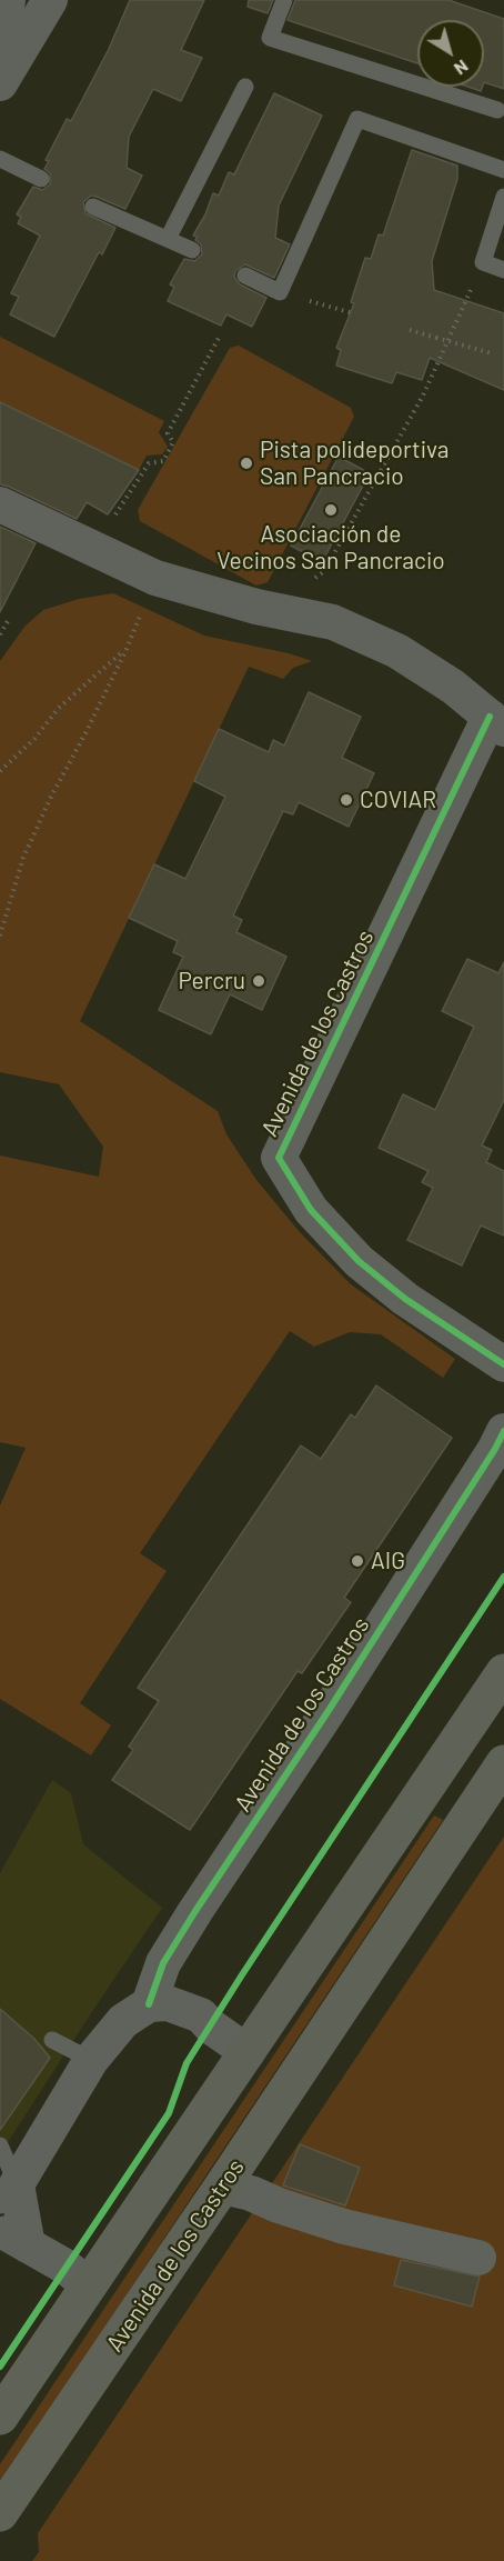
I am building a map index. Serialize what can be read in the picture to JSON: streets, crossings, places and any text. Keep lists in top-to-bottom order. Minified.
{"streets":{"main road":["Avenida de los Castros"]},"places":["Pista polideportiva San Pancracio","Asociación de Vecinos San Pancracio","COVIAR","Percru","AIG"],"north":"bottom right"}
